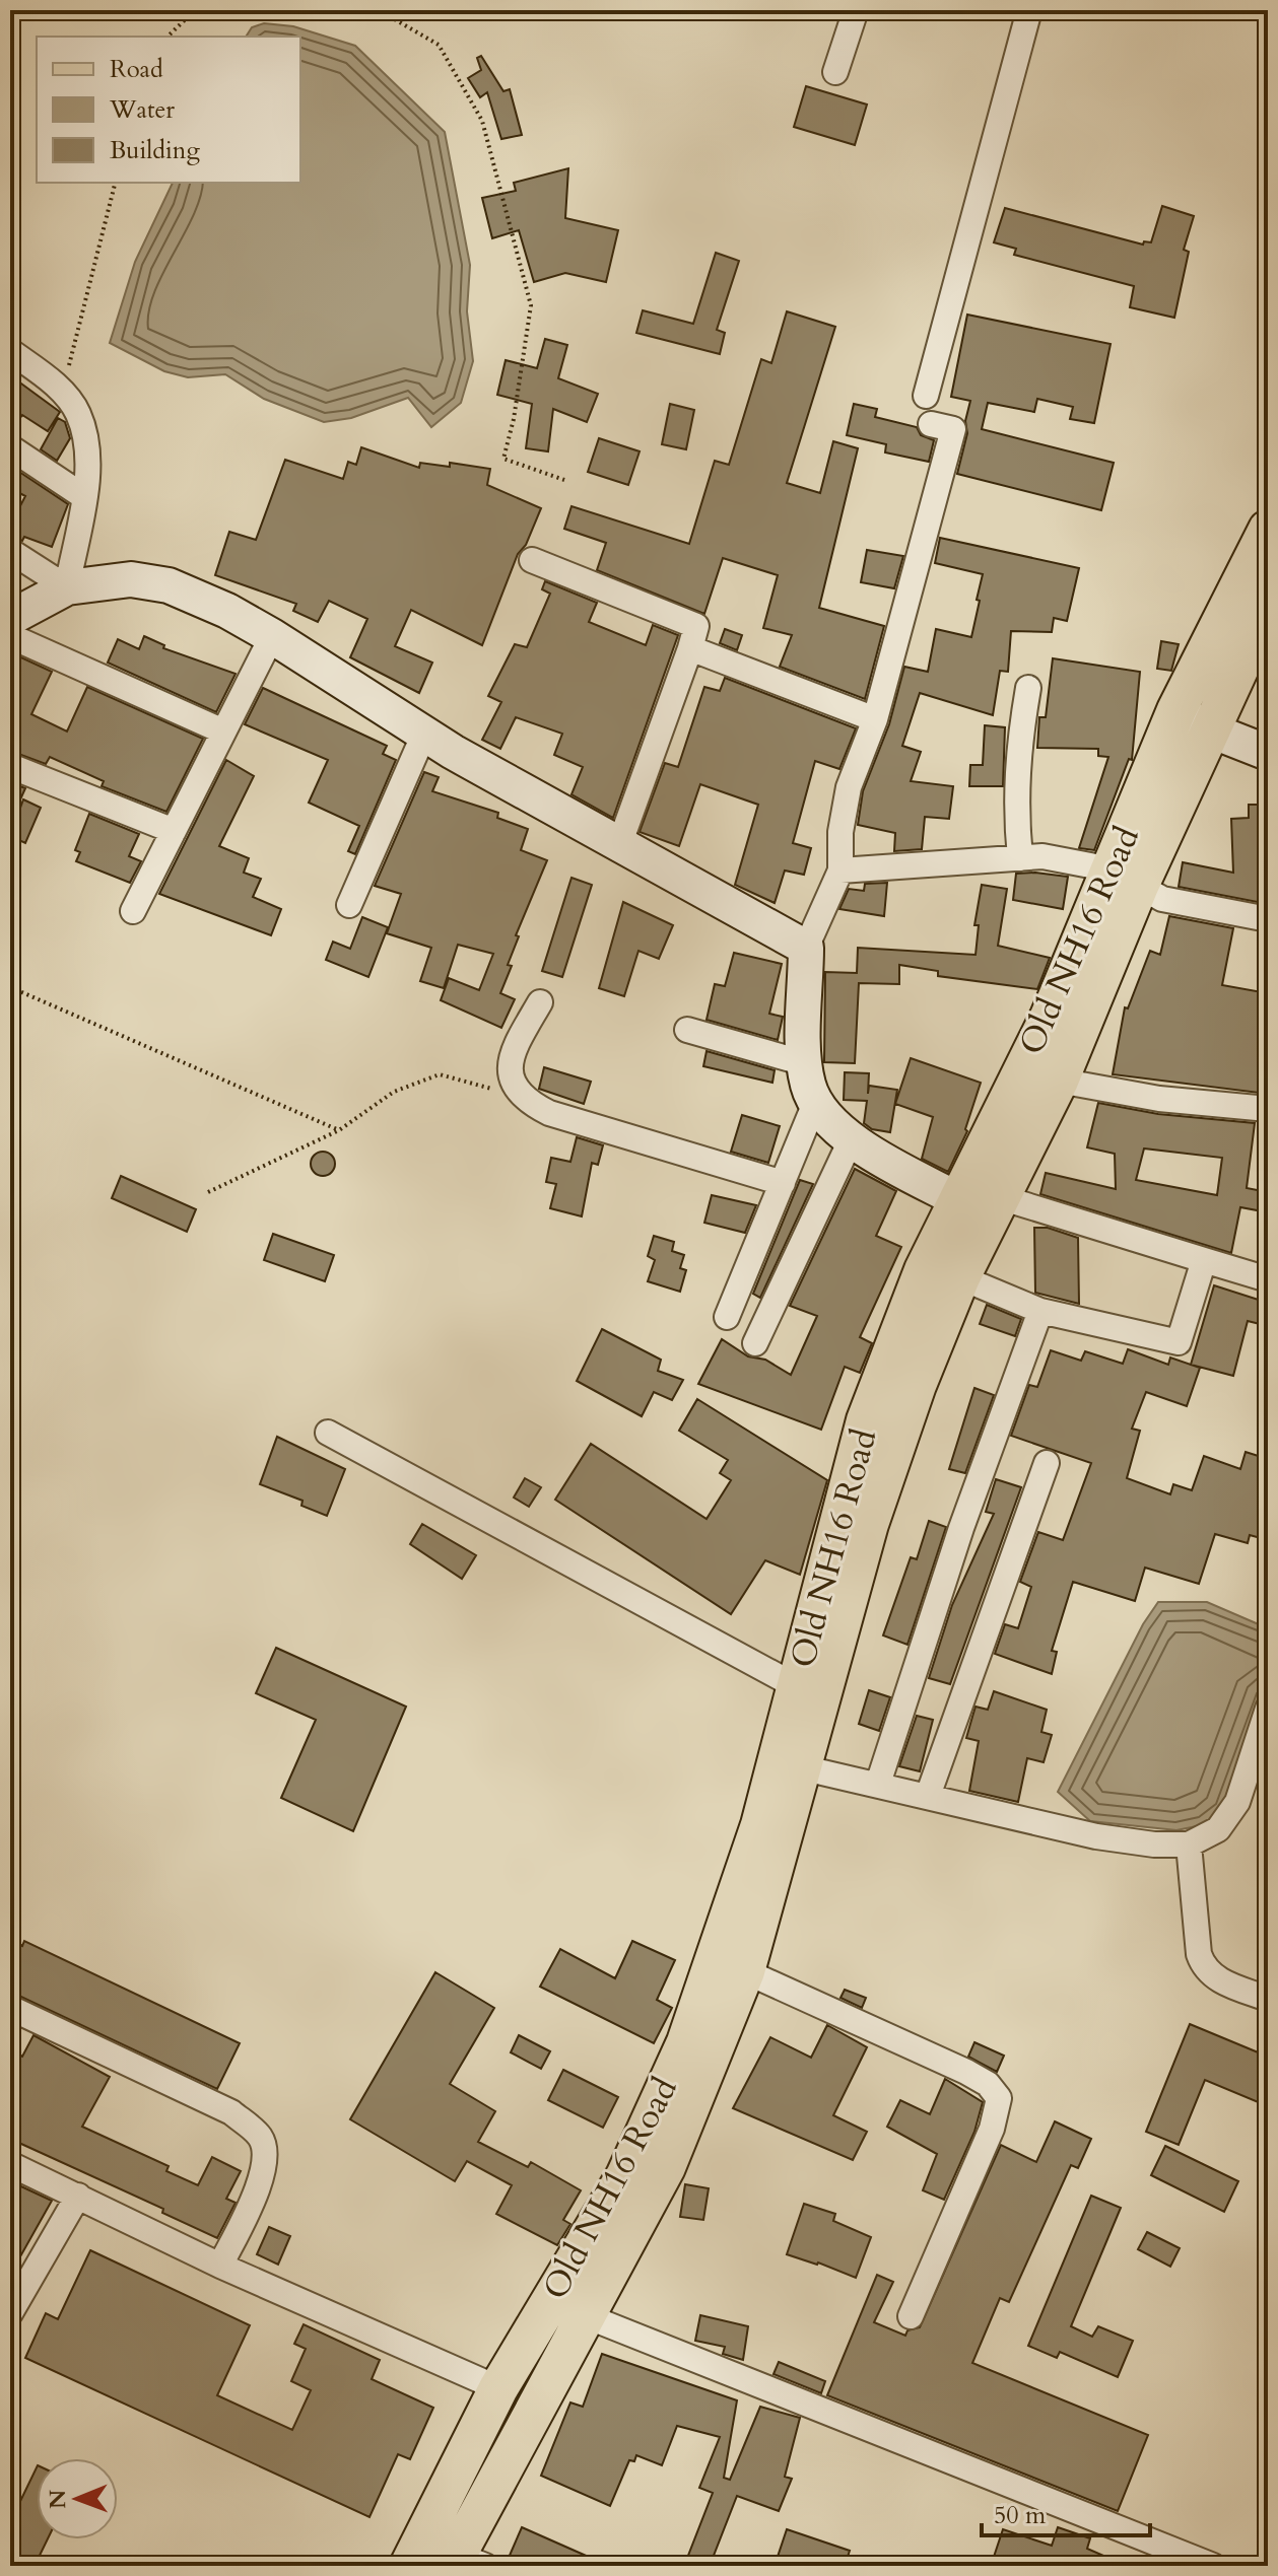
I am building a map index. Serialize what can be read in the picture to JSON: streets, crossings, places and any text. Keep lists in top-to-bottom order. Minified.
{"streets":{"main road":["Old NH16 Road"]},"legend":["Road","Water","Building"],"scale_bar":"50 m","north":"left"}
